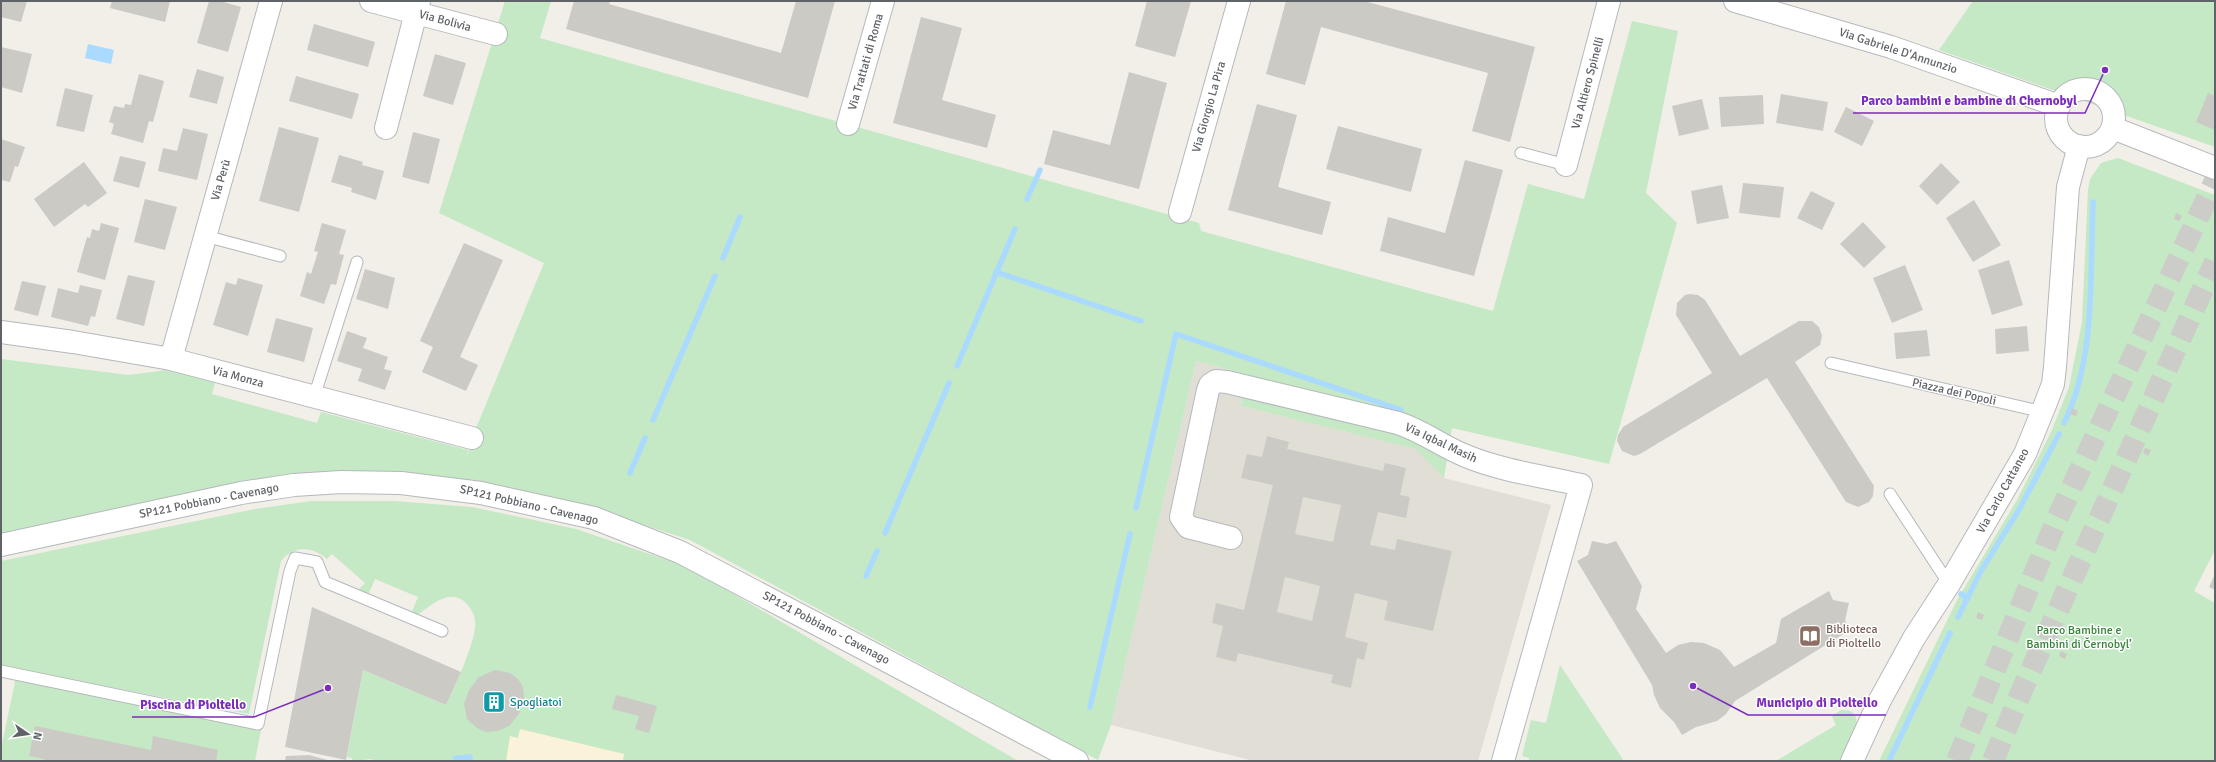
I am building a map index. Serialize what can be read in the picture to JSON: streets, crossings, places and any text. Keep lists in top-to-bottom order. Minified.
{"streets":{"street":["Via Bolivia","Via Gabriele D'Annunzio","Via Trattati di Roma","Via Altiero Spinelli","Via Giorgio La Pira","Via Perù","Via Monza","Via Iqbal Masih","Via Carlo Cattaneo","SP121 Pobbiano - Cavenago"],"lane":["Piazza dei Popoli"]},"crossings":[["Via Gabriele D'Annunzio","Via Carlo Cattaneo"],["Via Perù","Via Monza"],["Piazza dei Popoli","Via Carlo Cattaneo"]],"parks":["Parco Bambine e Bambini di Černobyl’"],"places":{"other":["Parco bambini e bambine di Chernobyl","Municipio di Pioltello","Piscina di Pioltello"],"library":["Biblioteca di Pioltello"],"building":["Spogliatoi"]},"north":"right"}
